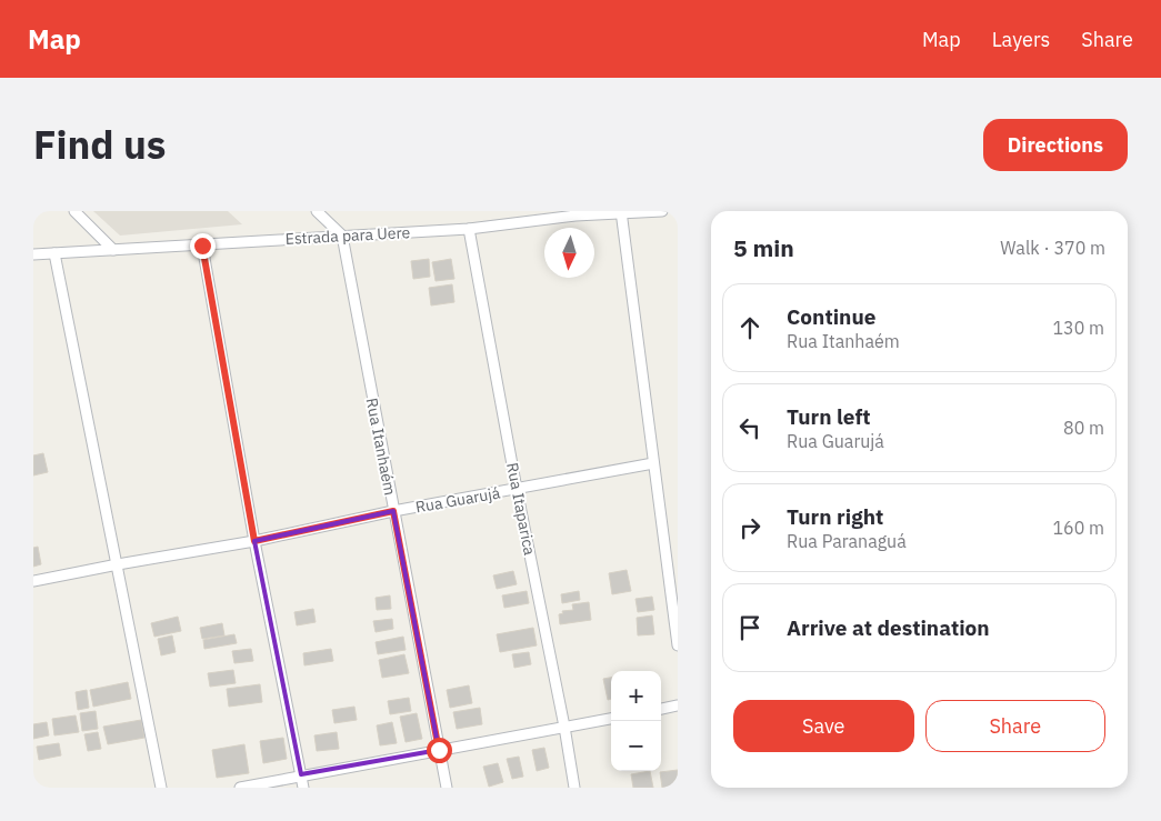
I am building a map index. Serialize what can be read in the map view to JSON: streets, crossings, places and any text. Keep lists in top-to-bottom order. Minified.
{"streets":{"street":["Estrada para Uere","Rua Itanhaém","Rua Guarujá","Rua Itaparica"]},"crossings":[["Estrada para Uere","Rua Itanhaém"],["Estrada para Uere","Rua Itaparica"],["Rua Itanhaém","Rua Guarujá"],["Rua Guarujá","Rua Itaparica"]],"north":"bottom","page":{"header":"Map","nav":["Map","Layers","Share"],"title":"Find us","buttons":["Directions",["Save","Share"]],"heading":["5 min","Walk · 370 m"],"list":[["Continue","Rua Itanhaém","130 m"],["Turn left","Rua Guarujá","80 m"],["Turn right","Rua Paranaguá","160 m"],"Arrive at destination"],"map_buttons":["+","−"]}}
